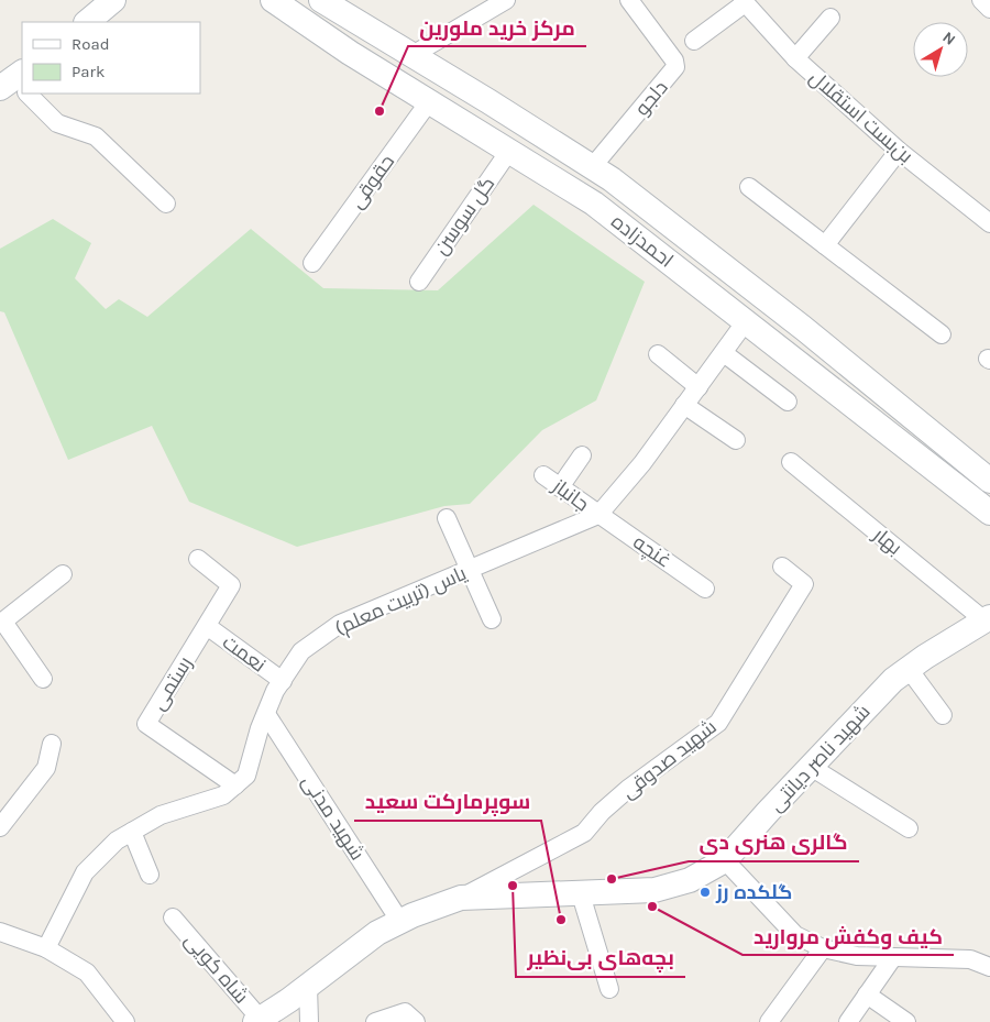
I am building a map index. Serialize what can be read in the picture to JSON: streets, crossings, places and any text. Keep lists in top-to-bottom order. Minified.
{"streets":{"main road":["احمدزاده","شهید ناصر دیانتی"],"street":["دلجو","بن‌بست استقلال","حقوقی","گل سوسن","جانباز","بهار","غنچه","یاس (تربیت معلم)","نعمت","رستمی","شهید صدوقی","شهید مدنی","شاه کویی"]},"crossings":[["دلجو","احمدزاده"],["حقوقی","احمدزاده"],["گل سوسن","احمدزاده"],["احمدزاده","یاس (تربیت معلم)"],["جانباز","غنچه"],["جانباز","یاس (تربیت معلم)"],["بهار","شهید ناصر دیانتی"],["غنچه","یاس (تربیت معلم)"],["یاس (تربیت معلم)","نعمت"],["یاس (تربیت معلم)","رستمی"],["یاس (تربیت معلم)","شهید مدنی"],["نعمت","رستمی"],["شهید ناصر دیانتی","شهید صدوقی"],["شهید ناصر دیانتی","شهید مدنی"],["شهید ناصر دیانتی","شاه کویی"]],"places":["مرکز خرید ملورین","گالری هنری دی","بچه‌های بی‌نظیر","گلکده رز","کیف و‌کفش مروارید","سوپرمارکت سعید"],"legend":["Road","Park"],"north":"top right"}
